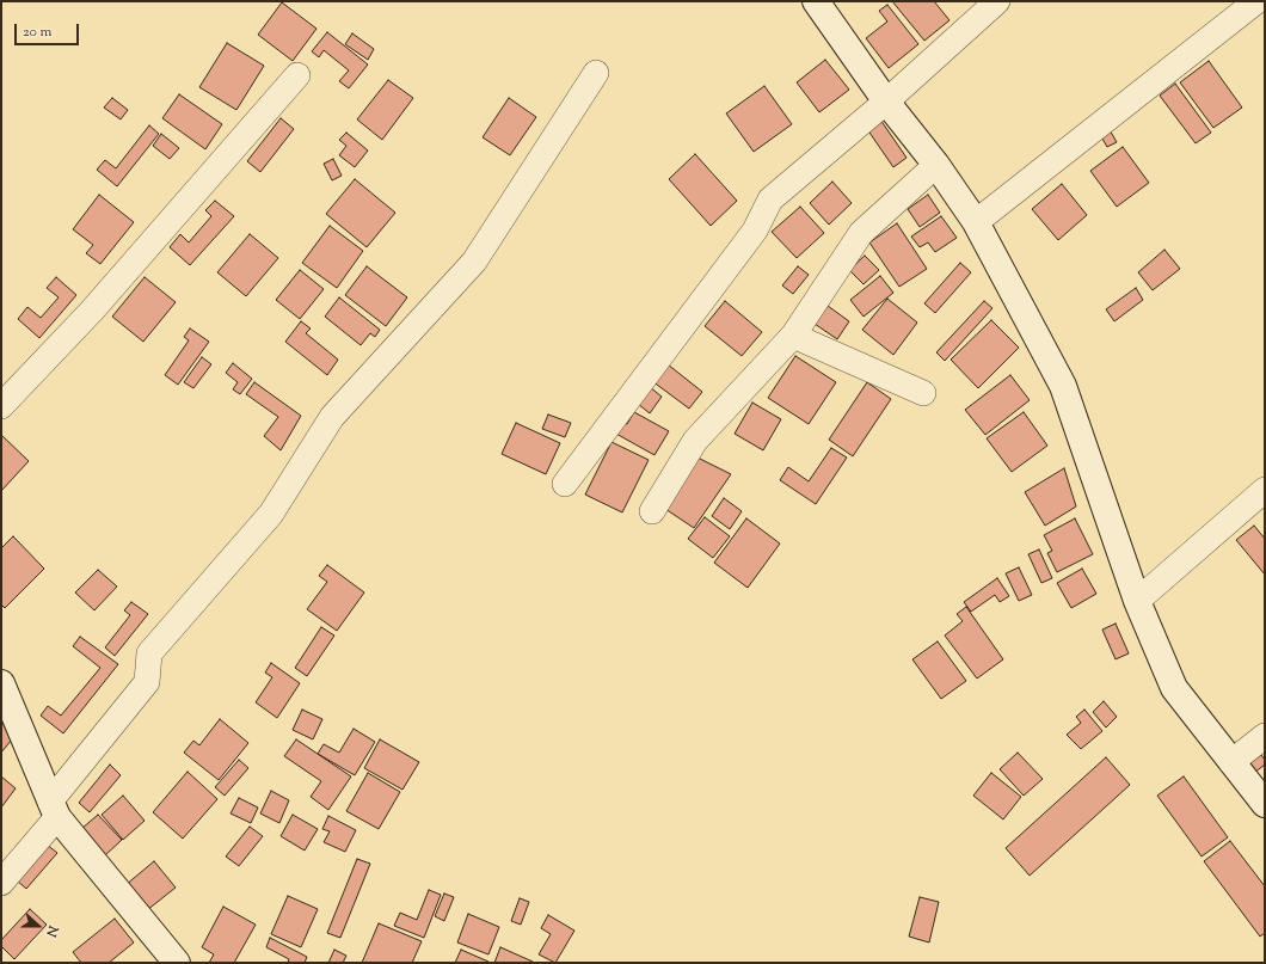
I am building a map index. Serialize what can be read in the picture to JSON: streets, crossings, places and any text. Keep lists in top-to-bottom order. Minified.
{"scale_bar":"20 m","north":"right"}
